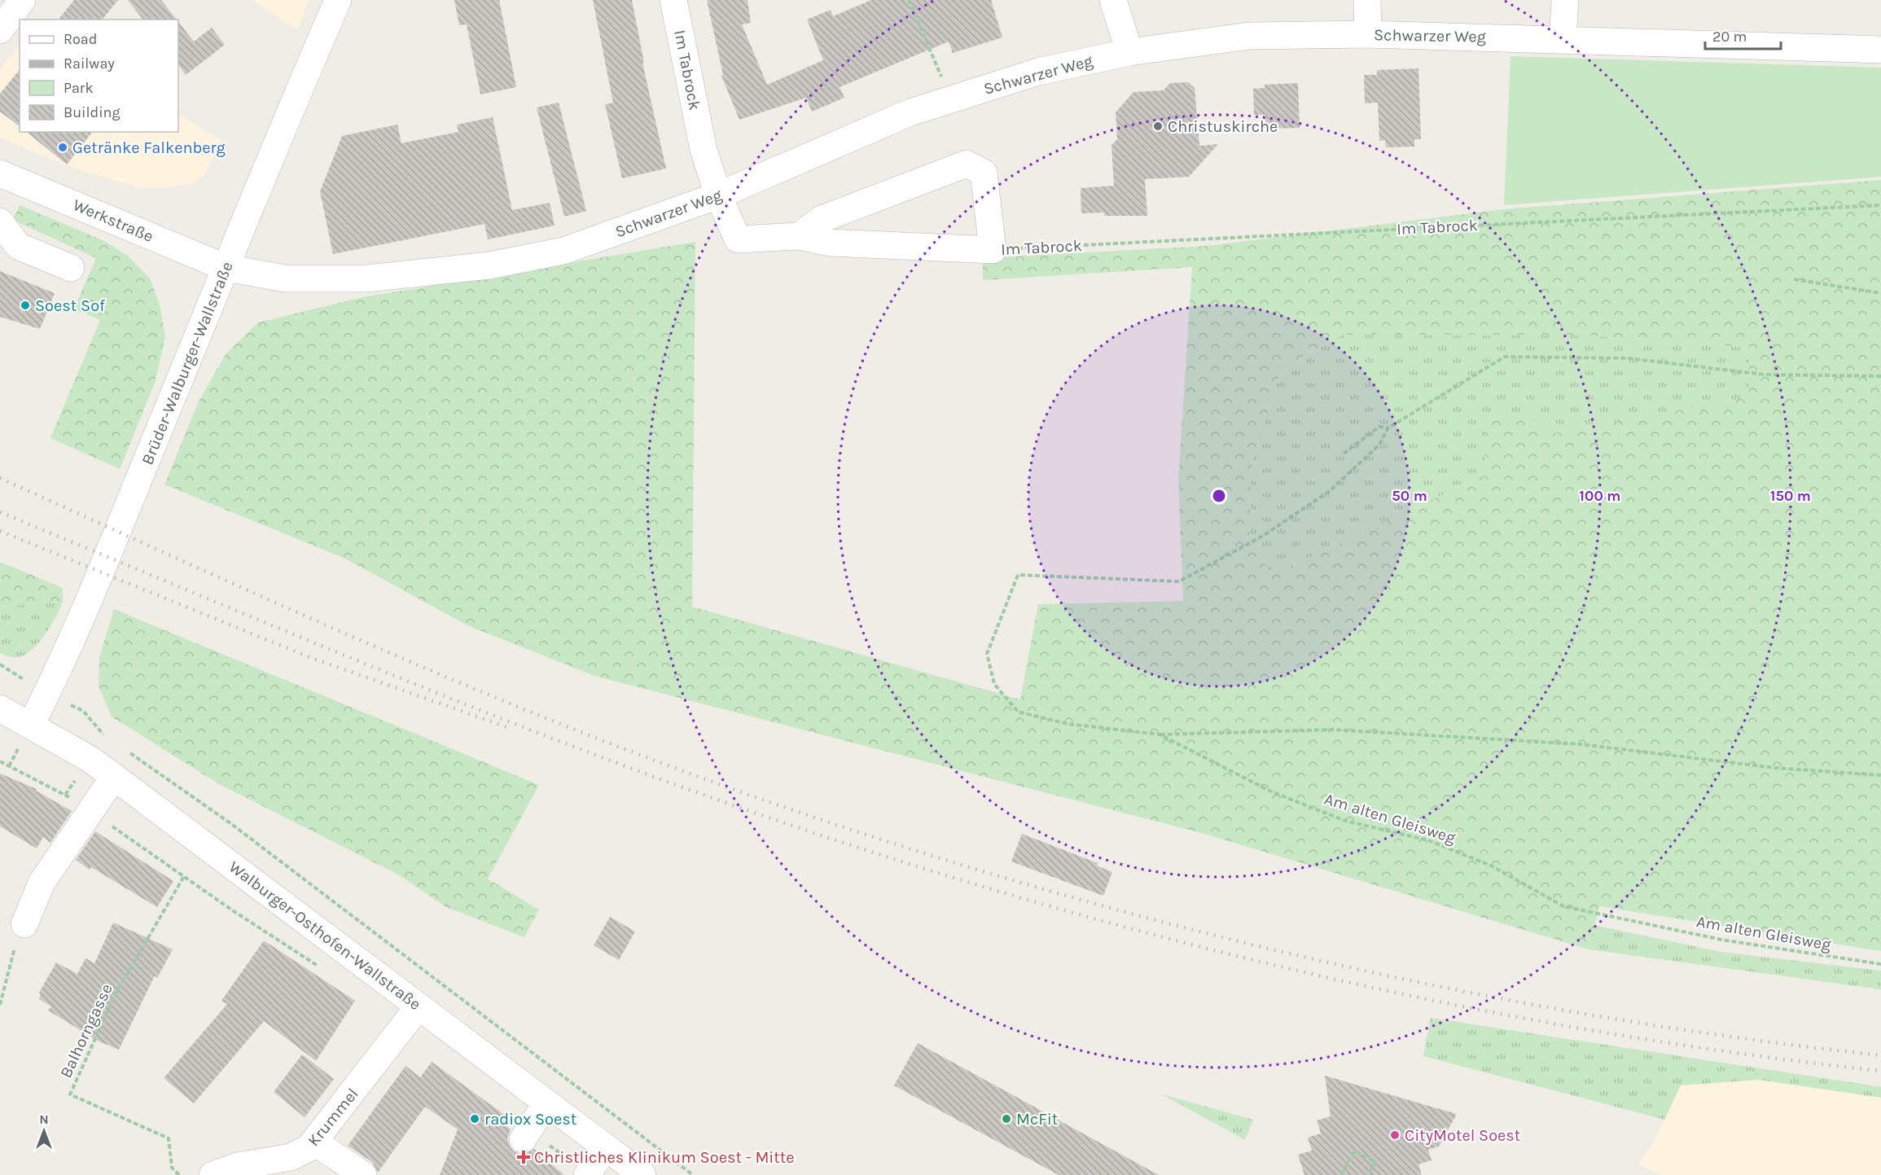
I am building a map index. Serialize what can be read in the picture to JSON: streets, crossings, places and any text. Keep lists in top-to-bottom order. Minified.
{"streets":{"street":["Schwarzer Weg","Im Tabrock","Werkstraße","Brüder-Walburger-Wallstraße","Walburger-Osthofen-Wallstraße","Krummel"],"path":["Am alten Gleisweg","Balhorngasse"]},"crossings":[["Schwarzer Weg","Im Tabrock"],["Schwarzer Weg","Werkstraße"],["Schwarzer Weg","Brüder-Walburger-Wallstraße"],["Werkstraße","Brüder-Walburger-Wallstraße"],["Brüder-Walburger-Wallstraße","Walburger-Osthofen-Wallstraße"],["Walburger-Osthofen-Wallstraße","Krummel"]],"places":{"other":["Christuskirche","Getränke Falkenberg","Soest Sof","radiox Soest","McFit","CityMotel Soest"],"health":["Christliches Klinikum Soest - Mitte"]},"legend":["Road","Railway","Park","Building"],"scale_bar":"20 m","north":"top","rings":["50 m","100 m","150 m"]}
